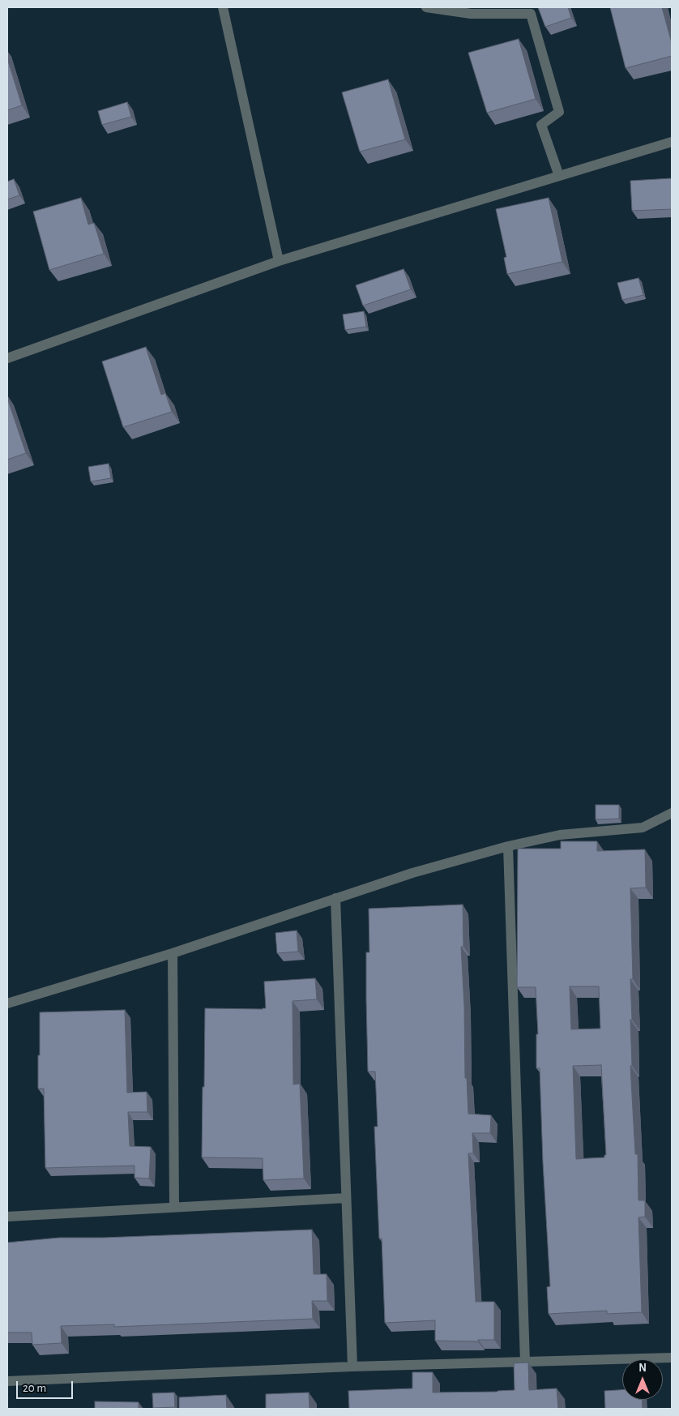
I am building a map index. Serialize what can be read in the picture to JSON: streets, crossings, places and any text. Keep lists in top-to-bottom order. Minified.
{"scale_bar":"20 m","north":"top"}
